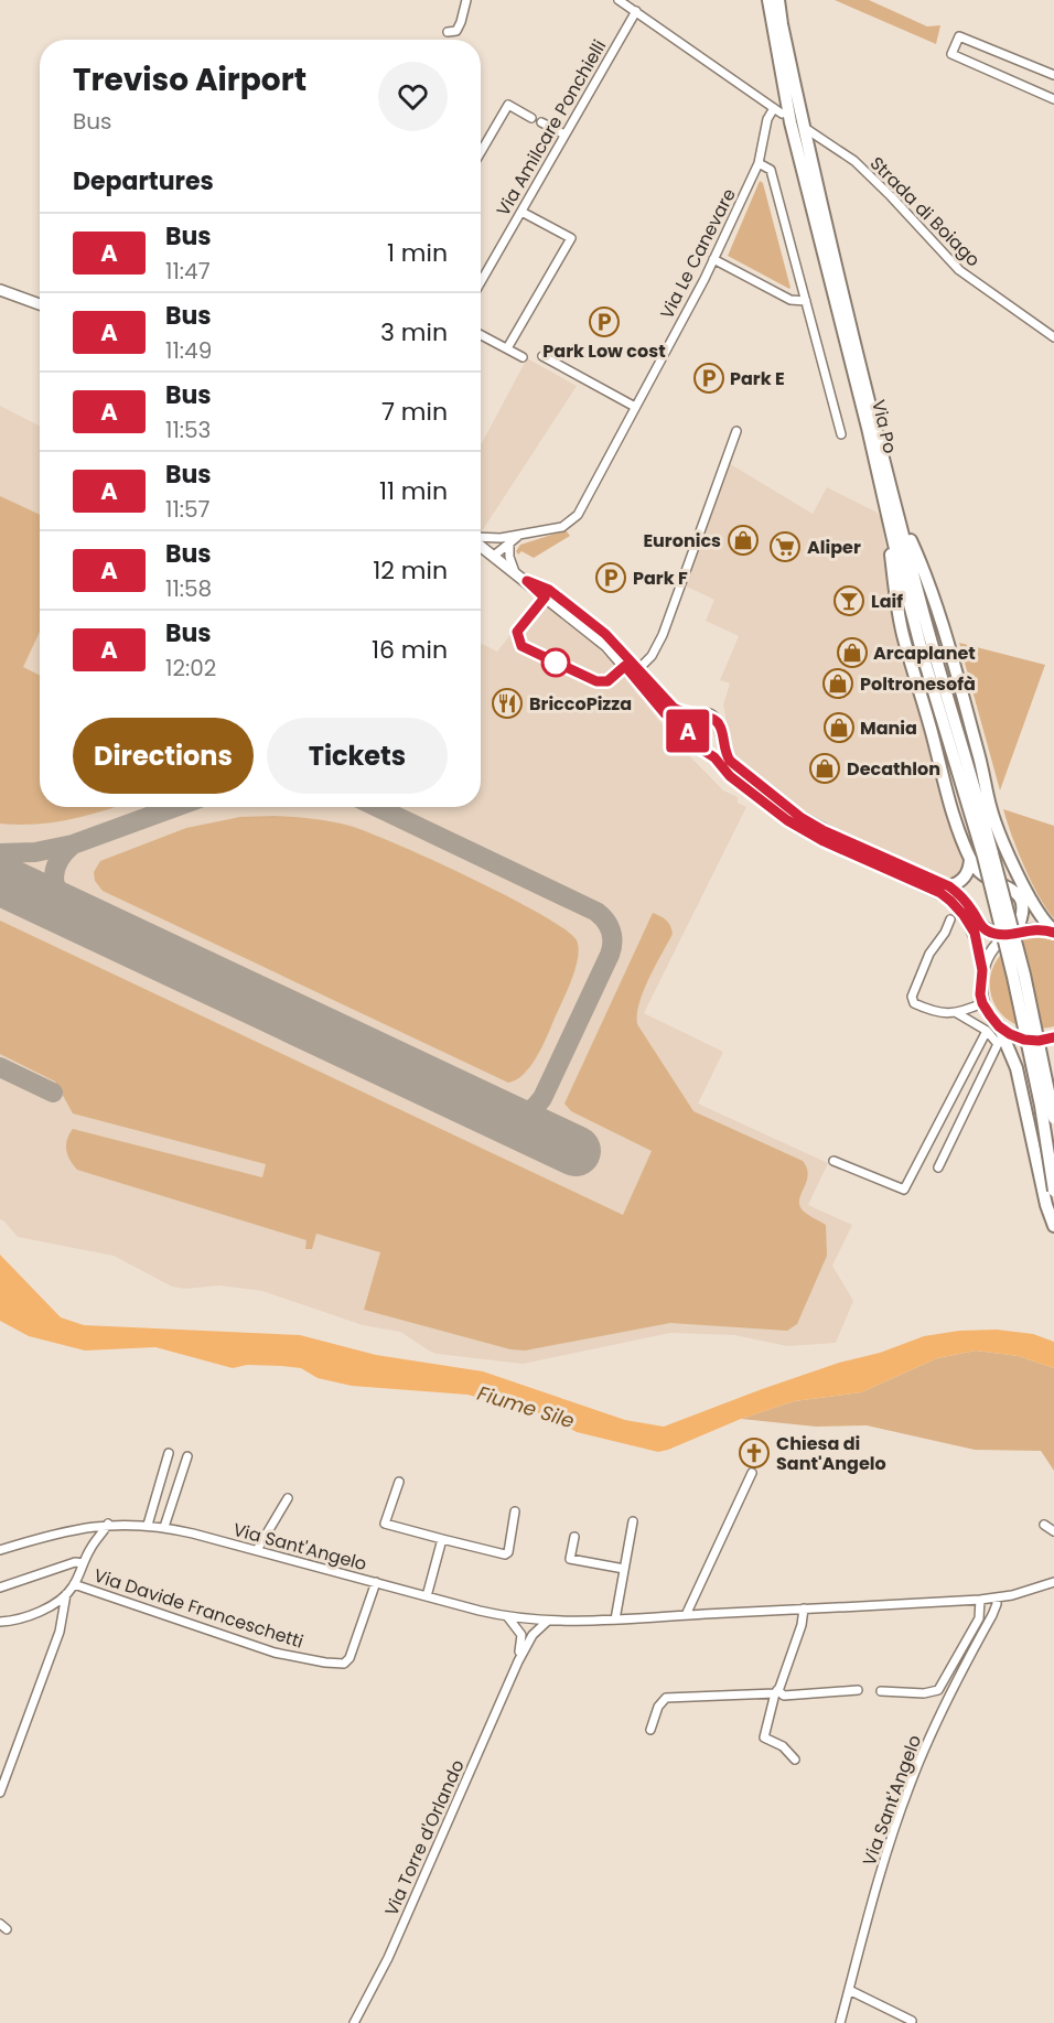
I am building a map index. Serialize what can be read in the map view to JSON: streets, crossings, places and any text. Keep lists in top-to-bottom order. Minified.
{"streets":{"highway":["Via Po"],"street":["Via Amilcare Ponchielli","Strada di Boiago","Via Le Canevare","Via Sant'Angelo","Via Davide Franceschetti","Via Torre d'Orlando"]},"crossings":[["Via Sant'Angelo","Via Davide Franceschetti"],["Via Sant'Angelo","Via Torre d'Orlando"]],"water":["Fiume Sile"],"places":{"parking":["Park Low cost","Park E","Park F"],"shop":["Euronics","Arcaplanet","Poltronesofà","Mania","Decathlon"],"supermarket":["Aliper"],"bar":["Laif"],"restaurant":["BriccoPizza"],"church":["Chiesa di Sant'Angelo"]},"lines":["bus line A"],"page":{"on_map":"A","heading":[["Treviso Airport","Bus"],"Departures"],"list":[{"mark":"A","name":"Bus","note":"11:47","value":"1 min"},{"mark":"A","name":"Bus","note":"11:49","value":"3 min"},{"mark":"A","name":"Bus","note":"11:53","value":"7 min"},{"mark":"A","name":"Bus","note":"11:57","value":"11 min"},{"mark":"A","name":"Bus","note":"11:58","value":"12 min"},{"mark":"A","name":"Bus","note":"12:02","value":"16 min"}],"buttons":["Directions","Tickets"]}}
